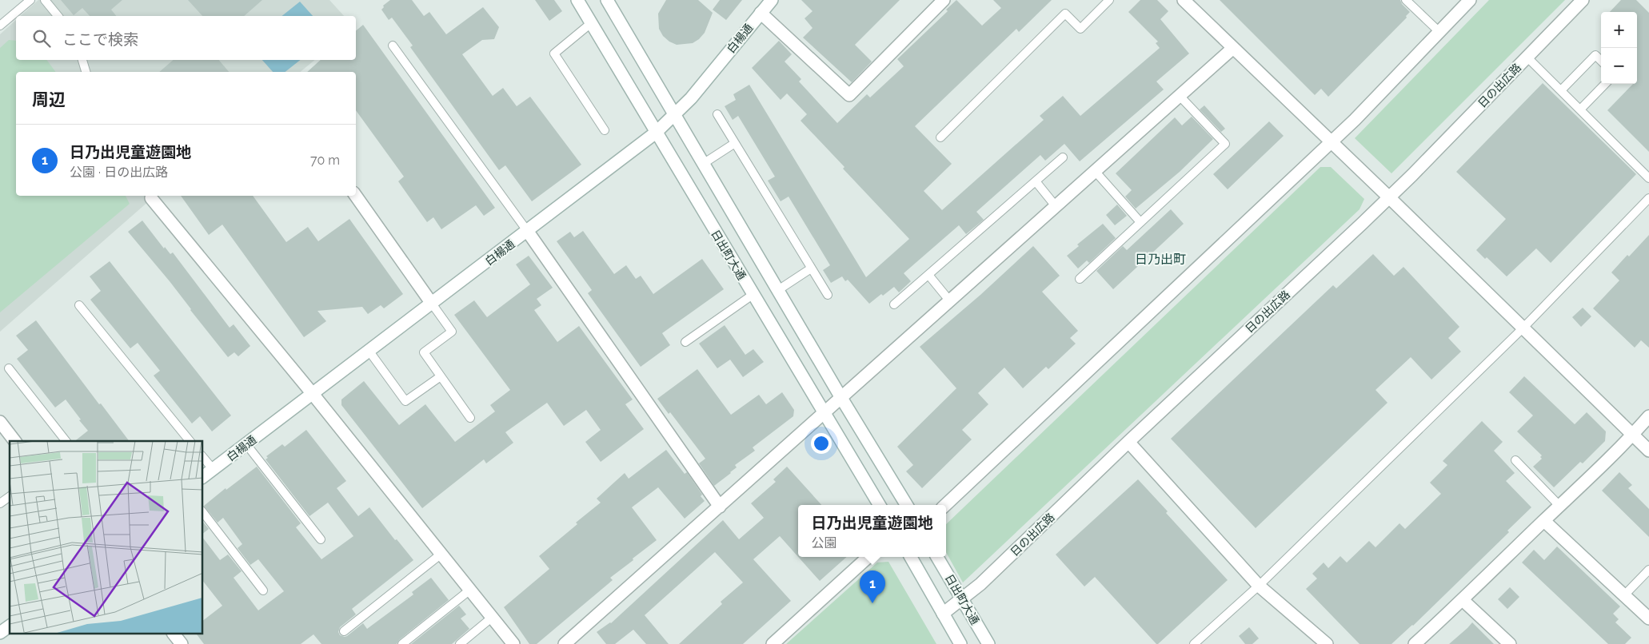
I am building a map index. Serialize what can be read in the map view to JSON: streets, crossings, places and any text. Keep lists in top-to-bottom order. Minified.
{"streets":{"street":["白楊通","日の出広路","日出町大通"]},"crossings":[["白楊通","日出町大通"],["日の出広路","日出町大通"]],"districts":["日乃出町"],"page":{"map_buttons":["+","−"],"search":"ここで検索","heading":"周辺","list":[{"mark":"1","name":"日乃出児童遊園地","note":"公園 · 日の出広路","value":"70 m"}],"popup":["日乃出児童遊園地","公園"],"pins":"1"}}
